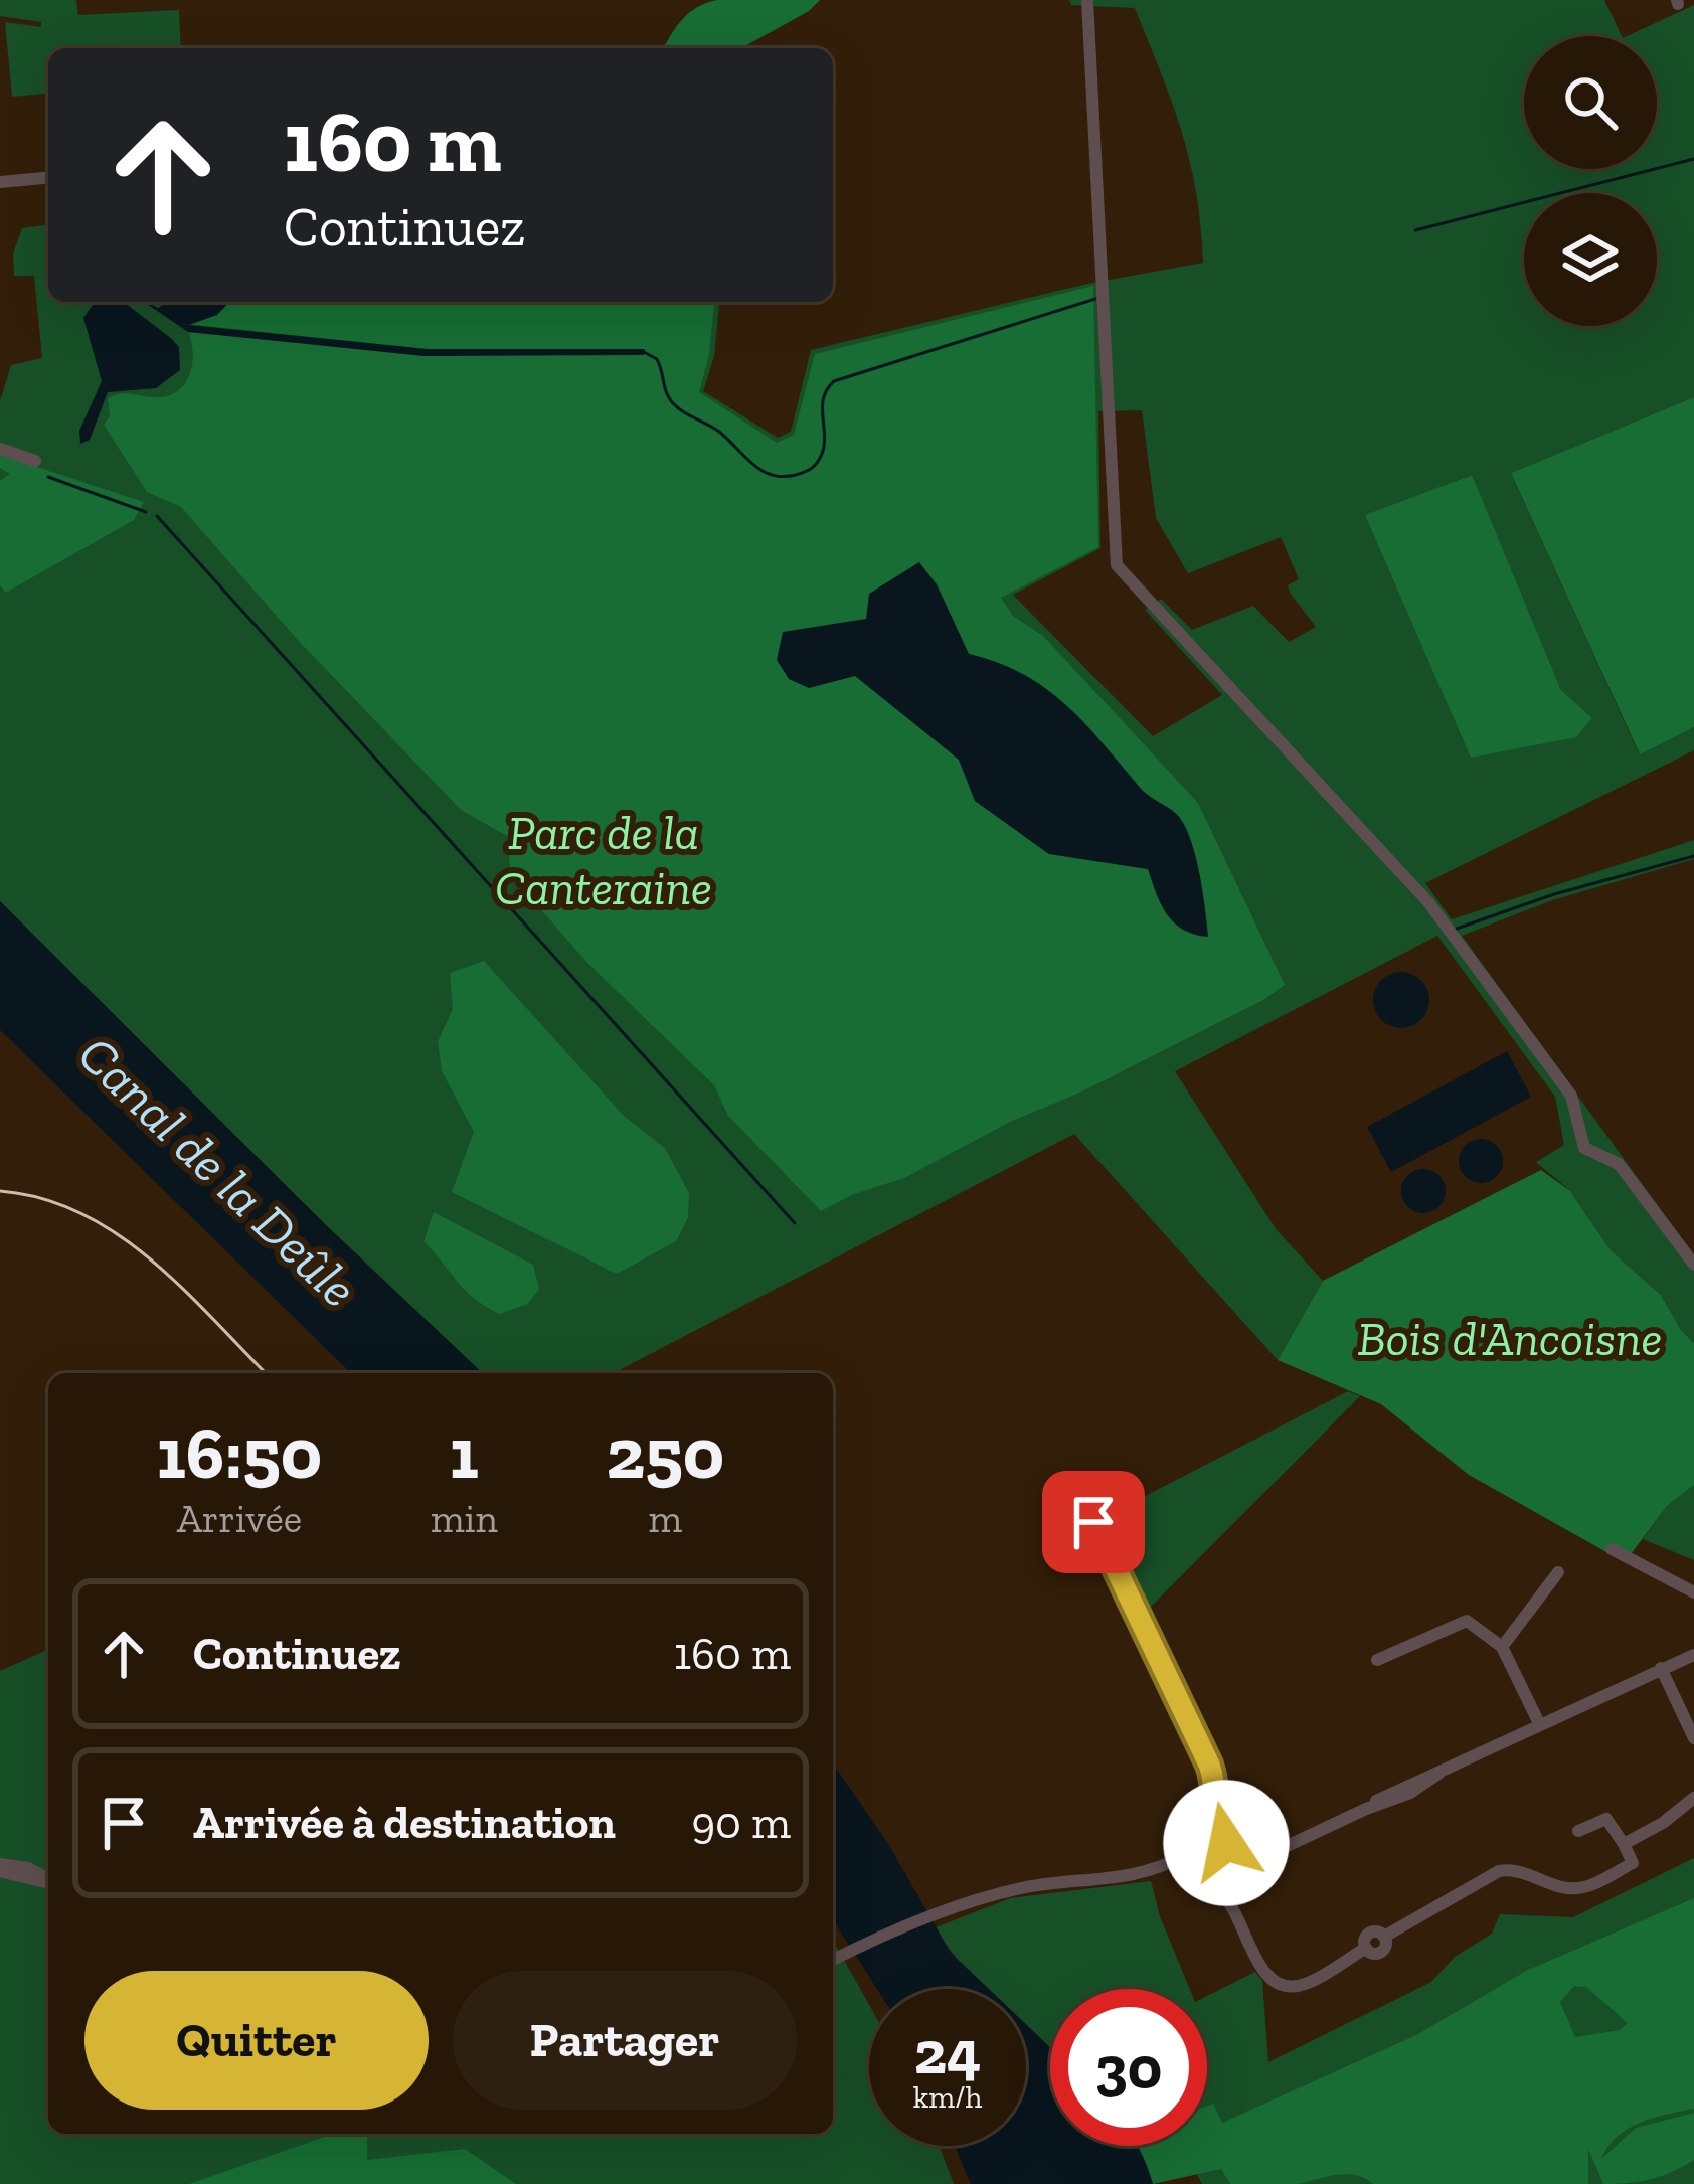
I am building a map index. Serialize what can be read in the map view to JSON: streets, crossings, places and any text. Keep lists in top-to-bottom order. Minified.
{"water":["Canal de la Deûle"],"parks":["Parc de la Canteraine","Bois d'Ancoisne"],"page":{"turn":["160 m","Continuez"],"eta":["16:50","Arrivée","1","min","250","m"],"list":[{"name":"Continuez","value":"160 m"},{"name":"Arrivée à destination","value":"90 m"}],"buttons":["Quitter","Partager"],"speed":"24 km/h","limit":"30"}}
